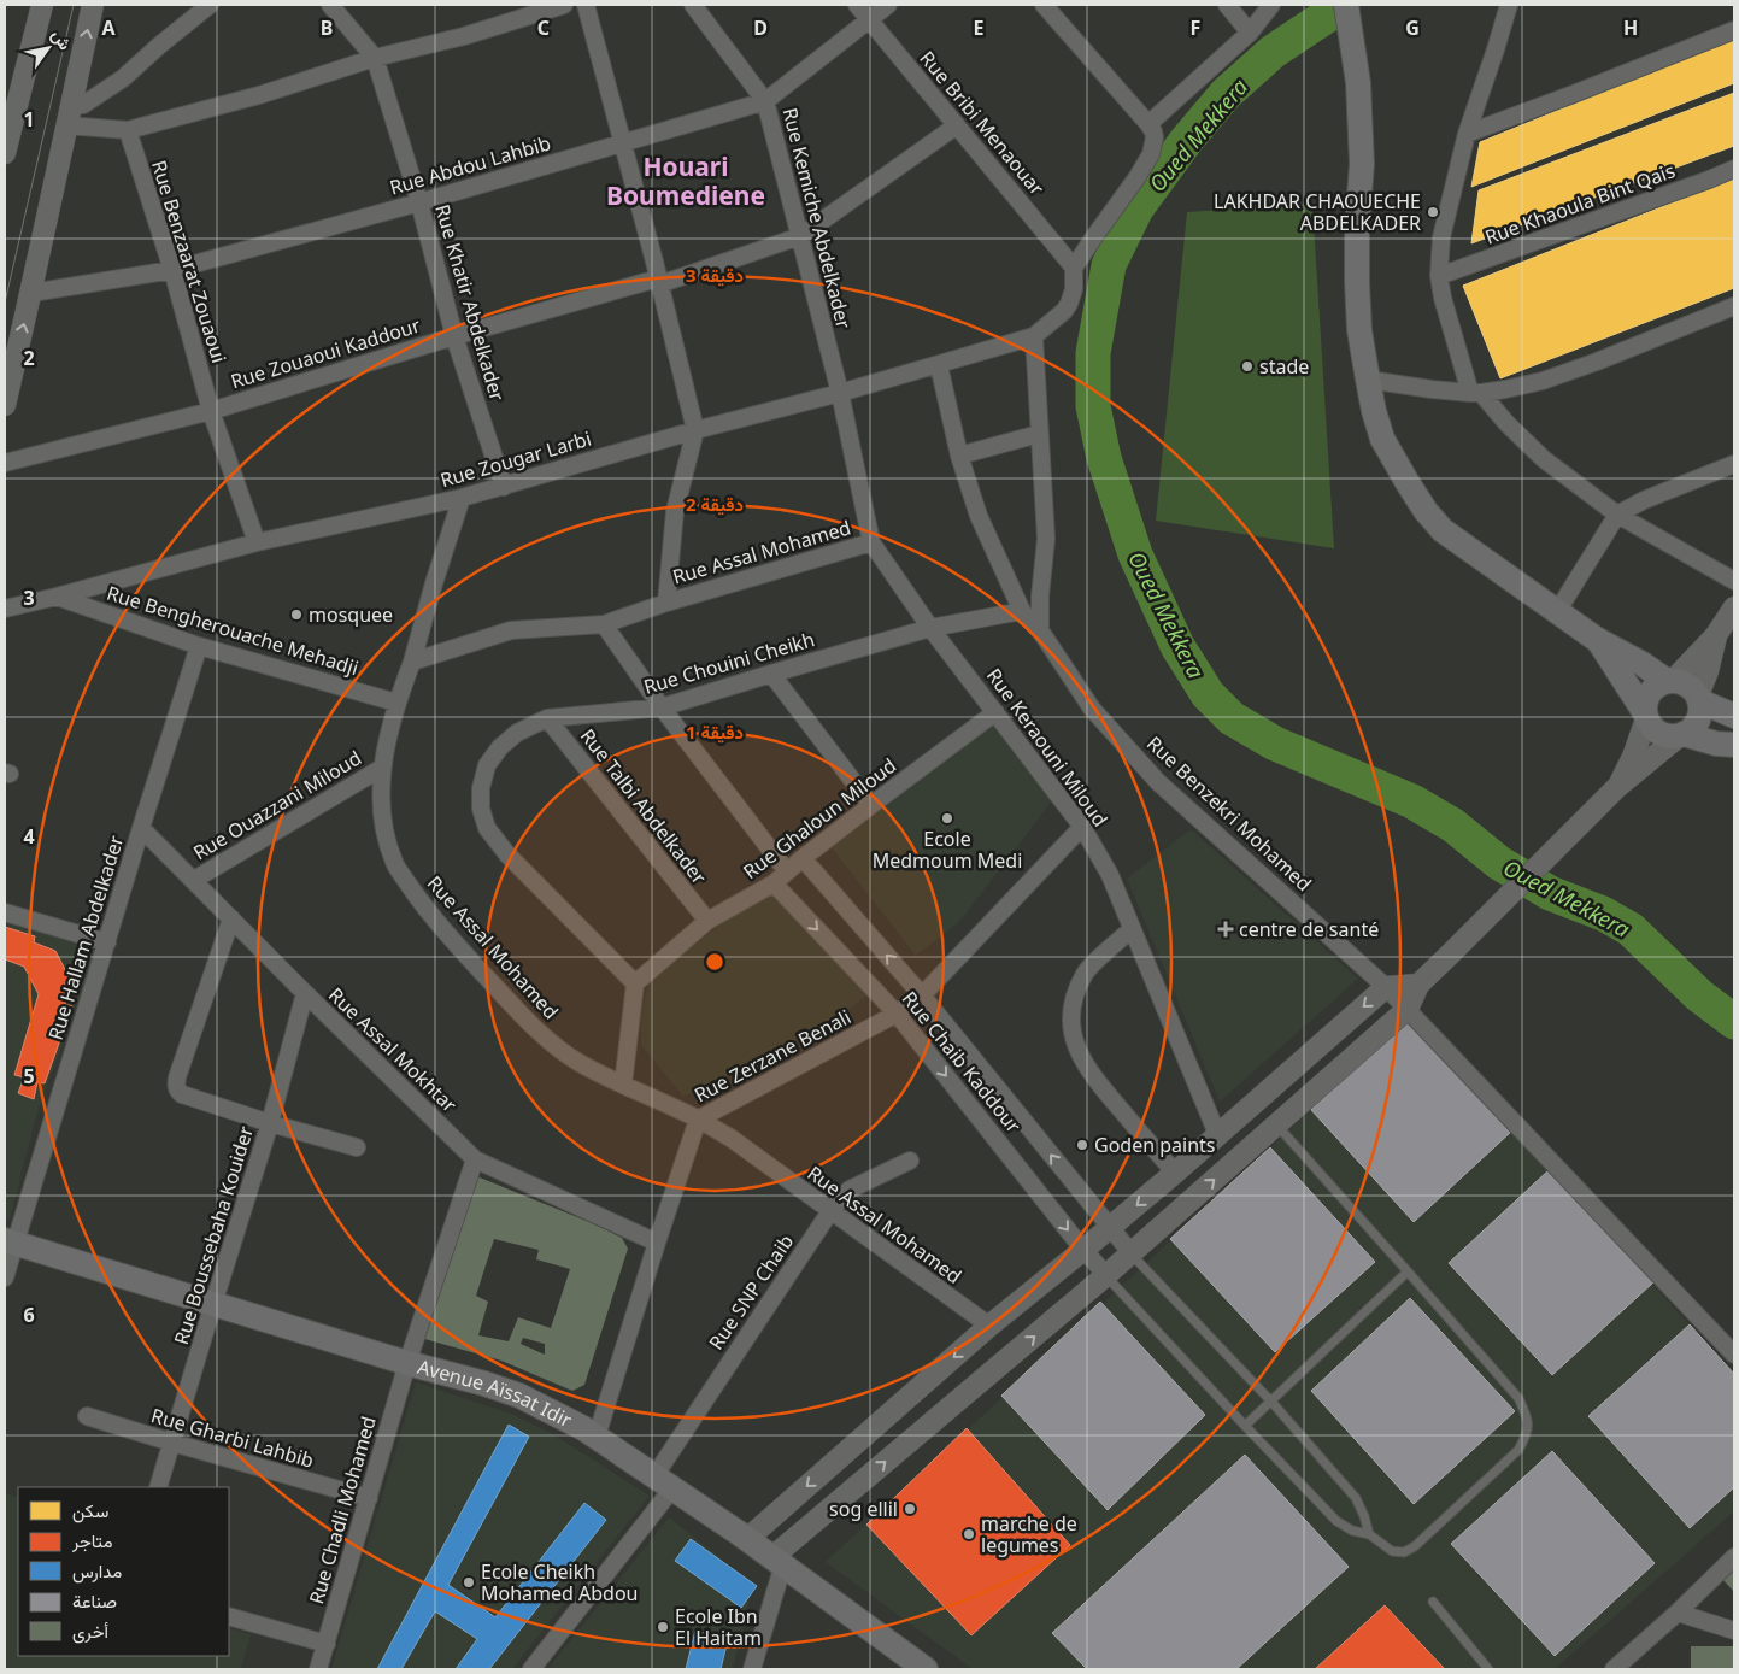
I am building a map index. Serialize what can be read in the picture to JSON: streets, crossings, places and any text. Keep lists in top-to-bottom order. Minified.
{"streets":{"main road":["Avenue Aïssat Idir"],"street":["Rue Bribi Menaouar","Rue Abdou Lahbib","Rue Khaoula Bint Qais","Rue Kemiche Abdelkader","Rue Benzaarat Zouaoui","Rue Khatir Abdelkader","Rue Zouaoui Kaddour","Rue Zougar Larbi","Rue Assal Mohamed","Rue Bengherouache Mehadji","Rue Chouini Cheikh","Rue Keraouni Miloud","Rue Ouazzani Miloud","Rue Talbi Abdelkader","Rue Benzekri Mohamed","Rue Ghaloun Miloud","Rue Hallam Abdelkader","Rue Assal Mokhtar","Rue Zerzane Benali","Rue Chaib Kaddour","Rue Boussebaha Kouider","Rue SNP Chaib","Rue Gharbi Lahbib","Rue Chadli Mohamed"]},"crossings":[["Rue Bribi Menaouar","Rue Abdou Lahbib"],["Rue Bribi Menaouar","Rue Zouaoui Kaddour"],["Rue Abdou Lahbib","Rue Kemiche Abdelkader"],["Rue Abdou Lahbib","Rue Benzaarat Zouaoui"],["Rue Abdou Lahbib","Rue Khatir Abdelkader"],["Rue Kemiche Abdelkader","Rue Zouaoui Kaddour"],["Rue Kemiche Abdelkader","Rue Zougar Larbi"],["Rue Kemiche Abdelkader","Rue Keraouni Miloud"],["Rue Benzaarat Zouaoui","Rue Zouaoui Kaddour"],["Rue Benzaarat Zouaoui","Rue Zougar Larbi"],["Rue Khatir Abdelkader","Rue Zouaoui Kaddour"],["Rue Khatir Abdelkader","Rue Zougar Larbi"],["Rue Zougar Larbi","Rue Bengherouache Mehadji"],["Rue Zougar Larbi","Rue Keraouni Miloud"],["Rue Zougar Larbi","Rue Benzekri Mohamed"],["Rue Assal Mohamed","Rue Bengherouache Mehadji"],["Rue Assal Mohamed","Rue Keraouni Miloud"],["Rue Assal Mohamed","Rue Ouazzani Miloud"],["Rue Assal Mohamed","Rue Zerzane Benali"],["Rue Assal Mohamed","Rue SNP Chaib"],["Rue Bengherouache Mehadji","Rue Hallam Abdelkader"],["Rue Chouini Cheikh","Rue Keraouni Miloud"],["Rue Chouini Cheikh","Rue Talbi Abdelkader"],["Rue Chouini Cheikh","Rue Benzekri Mohamed"],["Rue Chouini Cheikh","Rue Ghaloun Miloud"],["Rue Keraouni Miloud","Rue Ghaloun Miloud"],["Rue Keraouni Miloud","Rue Zerzane Benali"],["Rue Ouazzani Miloud","Rue Assal Mokhtar"],["Rue Talbi Abdelkader","Rue Ghaloun Miloud"],["Rue Ghaloun Miloud","Rue Chaib Kaddour"],["Rue Hallam Abdelkader","Rue Assal Mokhtar"],["Rue Hallam Abdelkader","Avenue Aïssat Idir"],["Rue Assal Mokhtar","Rue Zerzane Benali"],["Rue Assal Mokhtar","Rue Boussebaha Kouider"],["Rue Assal Mokhtar","Rue Chadli Mohamed"],["Rue Zerzane Benali","Rue Chaib Kaddour"],["Rue Zerzane Benali","Avenue Aïssat Idir"],["Rue Boussebaha Kouider","Avenue Aïssat Idir"],["Rue Boussebaha Kouider","Rue Gharbi Lahbib"],["Rue SNP Chaib","Avenue Aïssat Idir"],["Avenue Aïssat Idir","Rue Chadli Mohamed"],["Rue Gharbi Lahbib","Rue Chadli Mohamed"]],"districts":["Houari Boumediene"],"water":["Oued Mekkera"],"places":{"other":["LAKHDAR CHAOUECHE ABDELKADER","stade","mosquee","Ecole Medmoum Medi","Goden paints","sog ellil","marche de legumes","Ecole Cheikh Mohamed Abdou","Ecole Ibn El Haitam"],"health":["centre de santé"]},"legend":["سكن","متاجر","مدارس","صناعة","أخرى"],"north":"top right","grid":{"columns":["A","B","C","D","E","F","G","H"],"rows":["1","2","3","4","5","6"]},"rings":["3 دقيقة","2 دقيقة","1 دقيقة"]}
